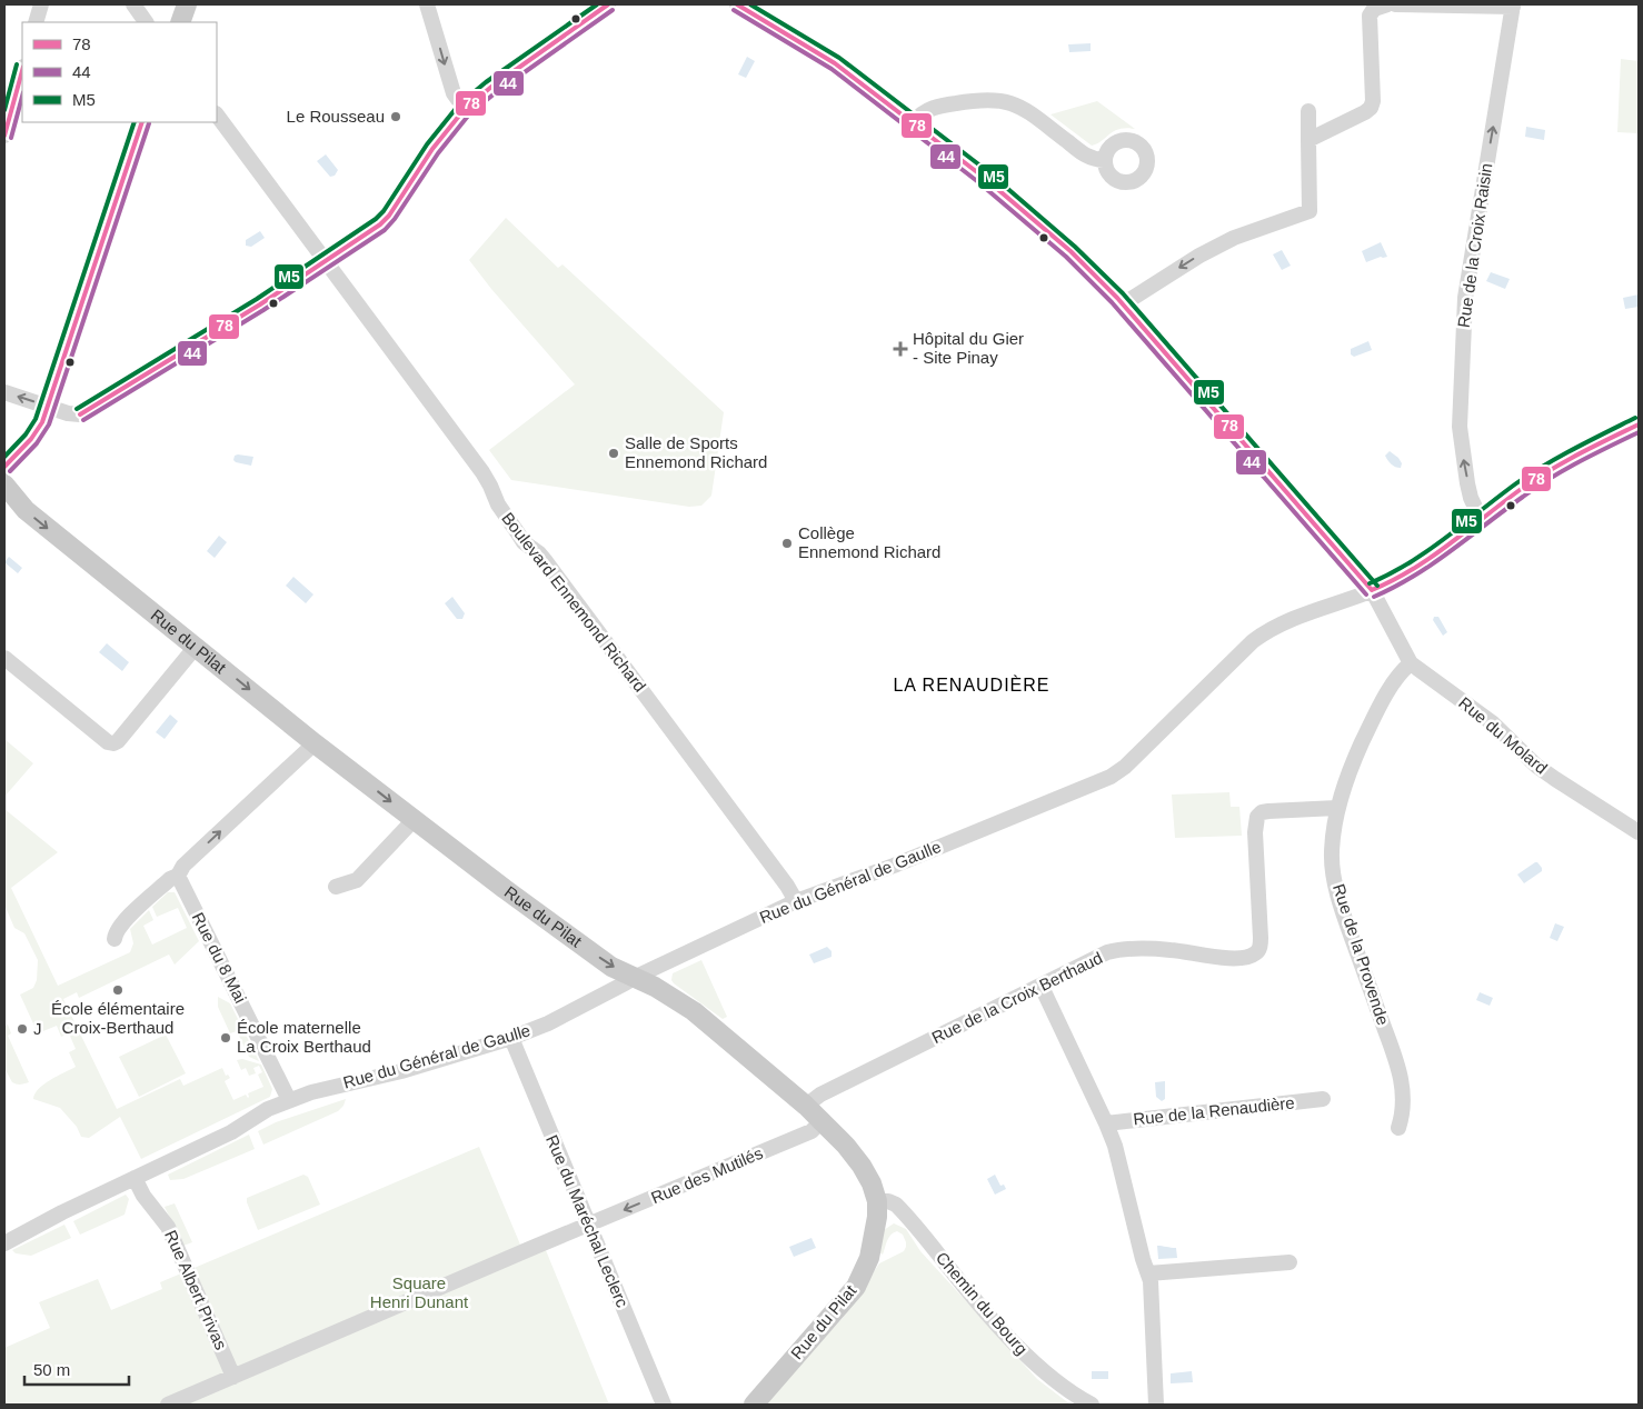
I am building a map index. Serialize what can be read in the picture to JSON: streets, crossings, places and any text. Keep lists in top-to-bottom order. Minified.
{"streets":{"main road":["Rue du Pilat"],"street":["Rue de la Croix Raisin","Boulevard Ennemond Richard","Rue du Molard","Rue du Général de Gaulle","Rue de la Provende","Rue du 8 Mai","Rue de la Croix Berthaud","Rue de la Renaudière","Rue des Mutilés","Rue du Maréchal Leclerc","Rue Albert Privas","Chemin du Bourg"]},"crossings":[["Rue de la Croix Raisin","Rue du Général de Gaulle"],["Boulevard Ennemond Richard","Rue du Général de Gaulle"],["Rue du Pilat","Rue du Général de Gaulle"],["Rue du Pilat","Rue de la Croix Berthaud"],["Rue du Pilat","Rue des Mutilés"],["Rue du Pilat","Chemin du Bourg"],["Rue du Molard","Rue du Général de Gaulle"],["Rue du Molard","Rue de la Provende"],["Rue du Général de Gaulle","Rue du 8 Mai"],["Rue du Général de Gaulle","Rue du Maréchal Leclerc"],["Rue du Général de Gaulle","Rue Albert Privas"],["Rue de la Provende","Rue de la Croix Berthaud"],["Rue de la Croix Berthaud","Rue de la Renaudière"],["Rue des Mutilés","Rue du Maréchal Leclerc"],["Rue des Mutilés","Rue Albert Privas"]],"one_way":["Rue de la Croix Raisin","Rue du Pilat","Rue des Mutilés"],"districts":["LA RENAUDIÈRE"],"parks":["Square Henri Dunant"],"places":{"other":["Le Rousseau","Salle de Sports Ennemond Richard","Collège Ennemond Richard","École élémentaire Croix-Berthaud","J","École maternelle La Croix Berthaud"],"health":["Hôpital du Gier - Site Pinay"]},"lines":["transit line 78","transit line M5","transit line 44"],"legend":["78","44","M5"],"scale_bar":"50 m"}
